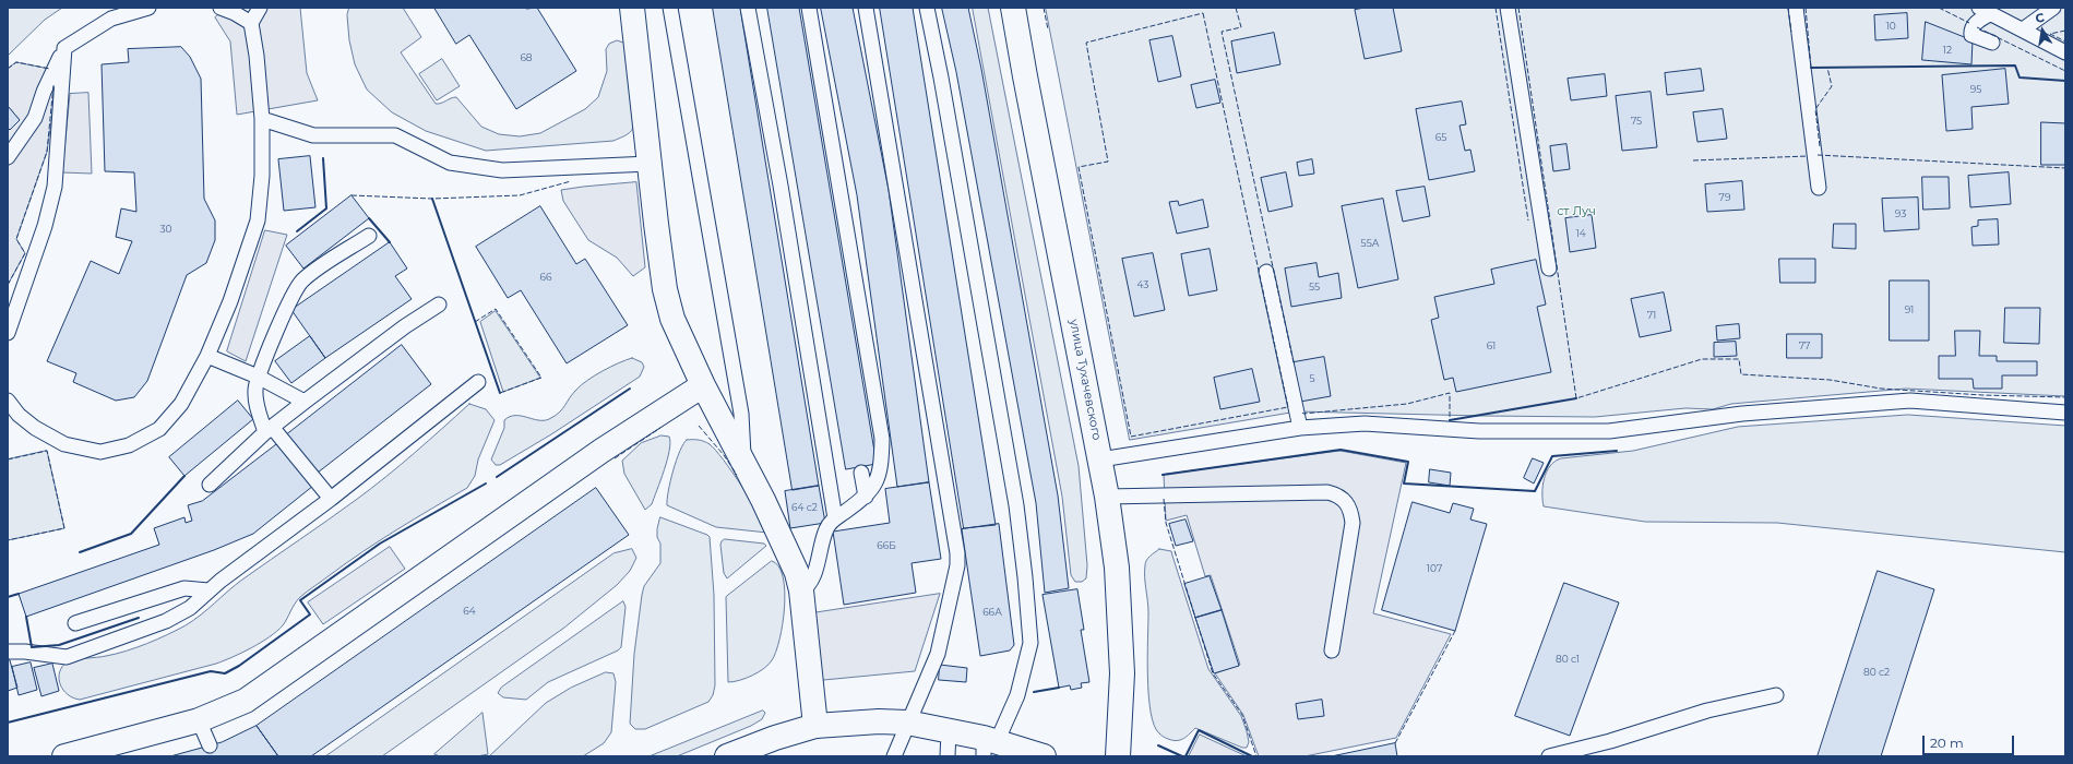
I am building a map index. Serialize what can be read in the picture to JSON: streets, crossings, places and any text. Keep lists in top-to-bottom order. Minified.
{"streets":{"street":["улица Тухачевского"]},"parks":["ст Луч"],"house_numbers":["10","12","68","95","75","65","79","93","30","14","55А","66","43","55","91","71","61","77","5","64 с2","66Б","107","64","66А","80 с1","80 с2"],"scale_bar":"20 m","north":"top"}
